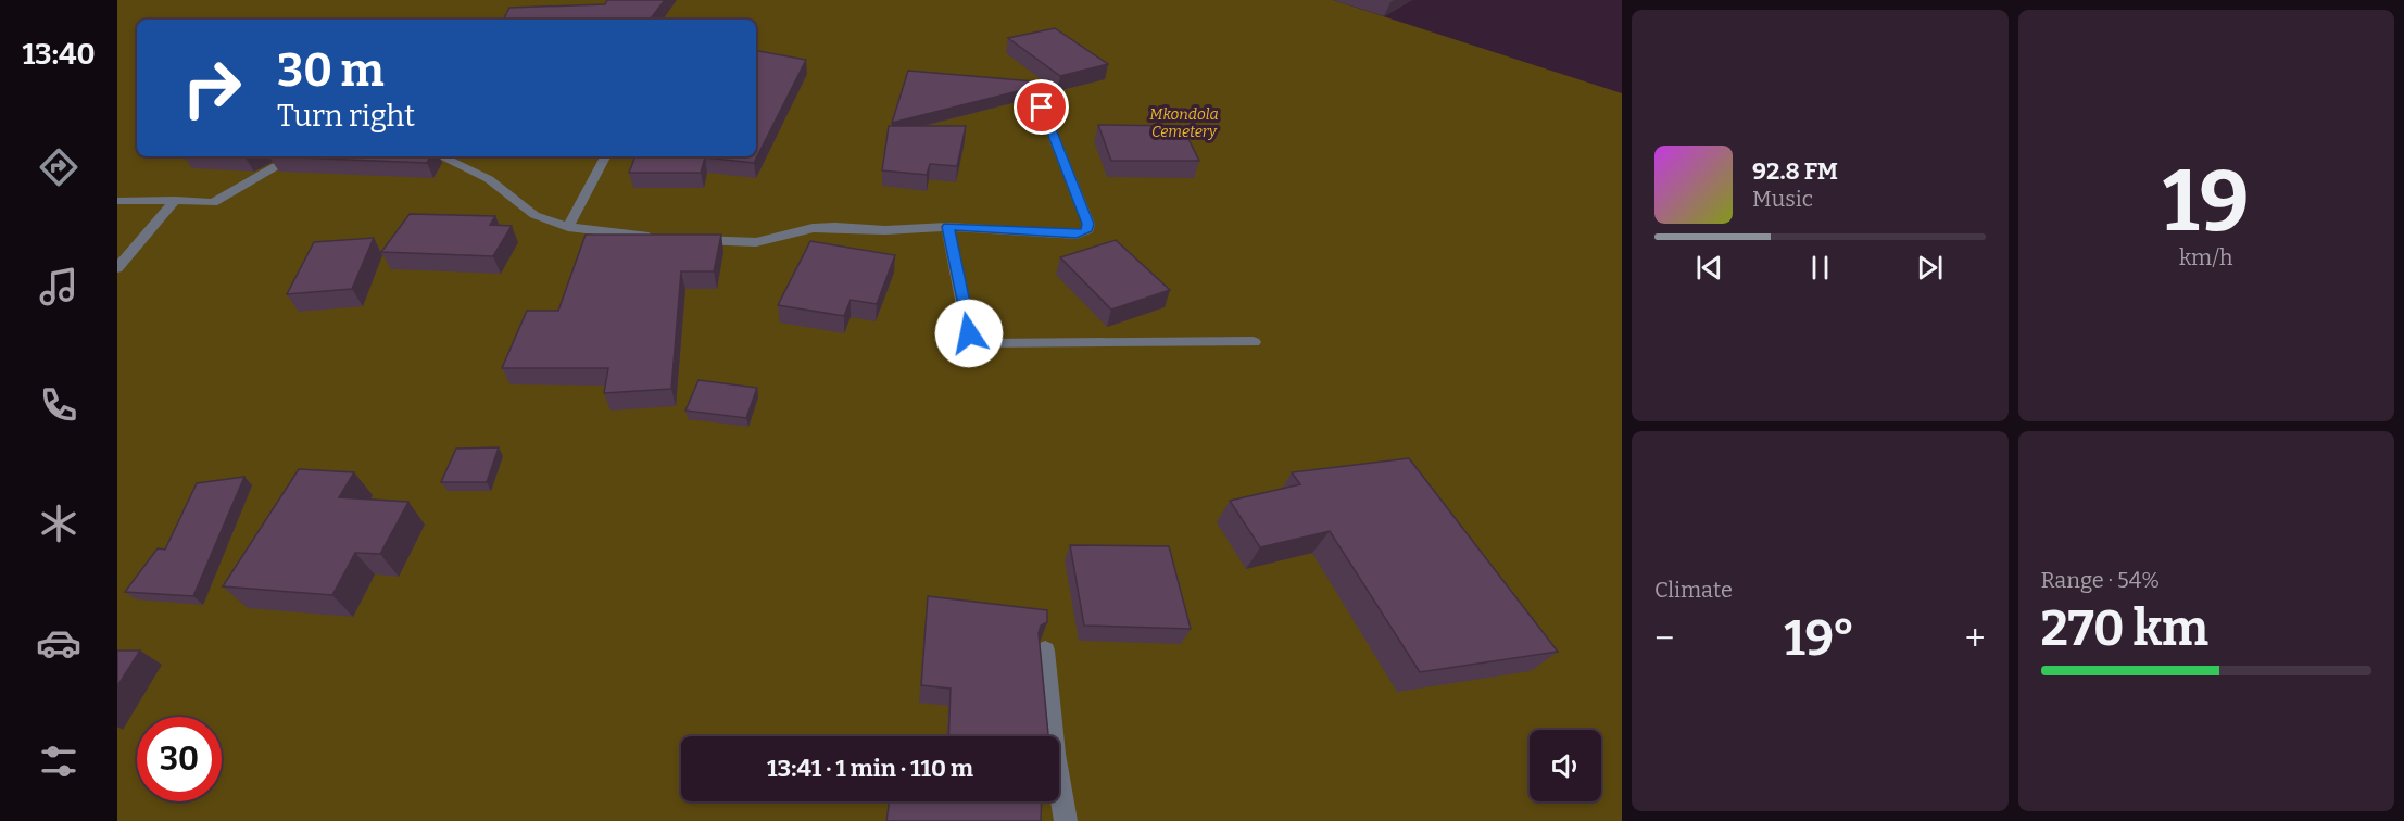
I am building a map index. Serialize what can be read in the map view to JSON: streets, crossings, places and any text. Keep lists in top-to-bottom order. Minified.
{"parks":["Mkondola Cemetery"],"page":{"tabs":"13:40","tile":[["19","km/h"],"Climate",["Range · 54%","270 km"]],"turn":["30 m","Turn right"],"song":["92.8 FM","Music"],"heat":["−","19°","+"],"limit":"30","trip":"13:41 · 1 min · 110 m"}}
